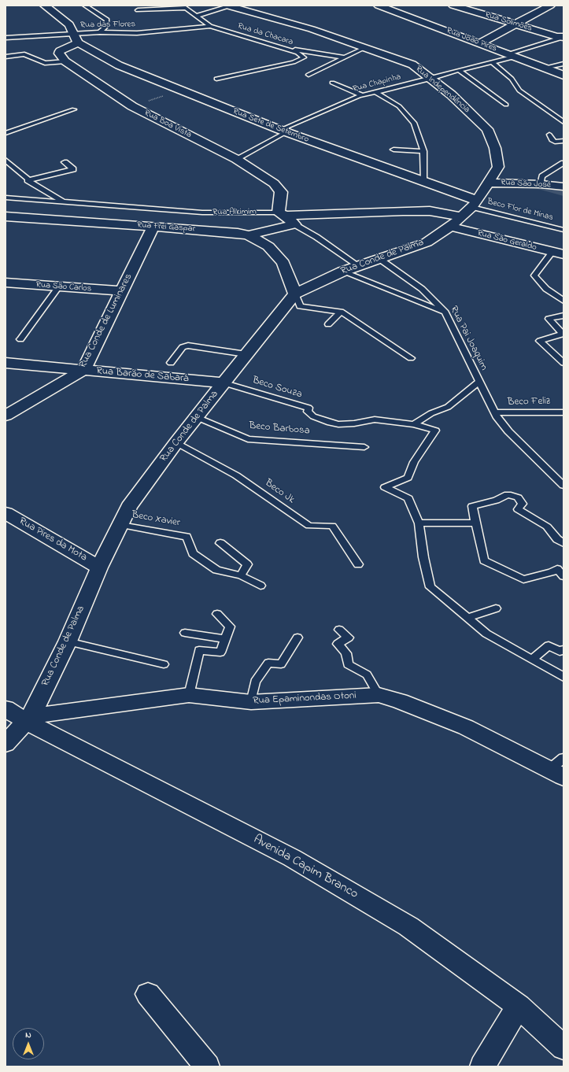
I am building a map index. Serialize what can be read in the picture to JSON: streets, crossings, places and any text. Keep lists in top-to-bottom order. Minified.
{"streets":{"street":["Rua Solimões","Rua João Pires","Rua Independência","Rua Boa Vista","Rua Sete de Setembro","Rua São José","Rua Alkimim","Rua Frei Gaspar","Rua São Geraldo","Rua Conde de Palma","Rua São Carlos","Rua Conde de Luminares","Rua Barão de Sabará","Rua Pires da Mota","Rua Epaminondas Otoni","Avenida Capim Branco"],"lane":["Rua das Flores","Rua da Chacara","Rua Chapinha","Beco Flor de Minas","Rua Pai Joaquim","Beco Souza","Beco Feliz","Beco Barbosa","Beco Jk","Beco Xavier"]},"crossings":[["Rua das Flores","Rua da Chacara"],["Rua das Flores","Rua Sete de Setembro"],["Rua João Pires","Rua Chapinha"],["Rua Chapinha","Rua Independência"],["Rua Chapinha","Rua Boa Vista"],["Rua Chapinha","Rua Sete de Setembro"],["Rua Independência","Rua Sete de Setembro"],["Rua Independência","Rua São José"],["Rua Independência","Beco Flor de Minas"],["Rua Independência","Rua Alkimim"],["Rua Independência","Rua São Geraldo"],["Rua Independência","Rua Conde de Palma"],["Rua Boa Vista","Rua Alkimim"],["Rua Sete de Setembro","Beco Flor de Minas"],["Rua Frei Gaspar","Rua Conde de Palma"],["Rua Frei Gaspar","Rua Conde de Luminares"],["Rua São Geraldo","Rua Conde de Palma"],["Rua Conde de Palma","Rua Pai Joaquim"],["Rua Conde de Palma","Rua Barão de Sabará"],["Rua Conde de Palma","Beco Souza"],["Rua Conde de Palma","Beco Barbosa"],["Rua Conde de Palma","Beco Jk"],["Rua Conde de Palma","Beco Xavier"],["Rua Conde de Palma","Rua Pires da Mota"],["Rua Conde de Palma","Rua Epaminondas Otoni"],["Rua Conde de Palma","Avenida Capim Branco"],["Rua São Carlos","Rua Conde de Luminares"],["Rua Conde de Luminares","Rua Barão de Sabará"],["Rua Pai Joaquim","Beco Feliz"],["Rua Barão de Sabará","Beco Souza"],["Rua Epaminondas Otoni","Avenida Capim Branco"]],"north":"top"}
